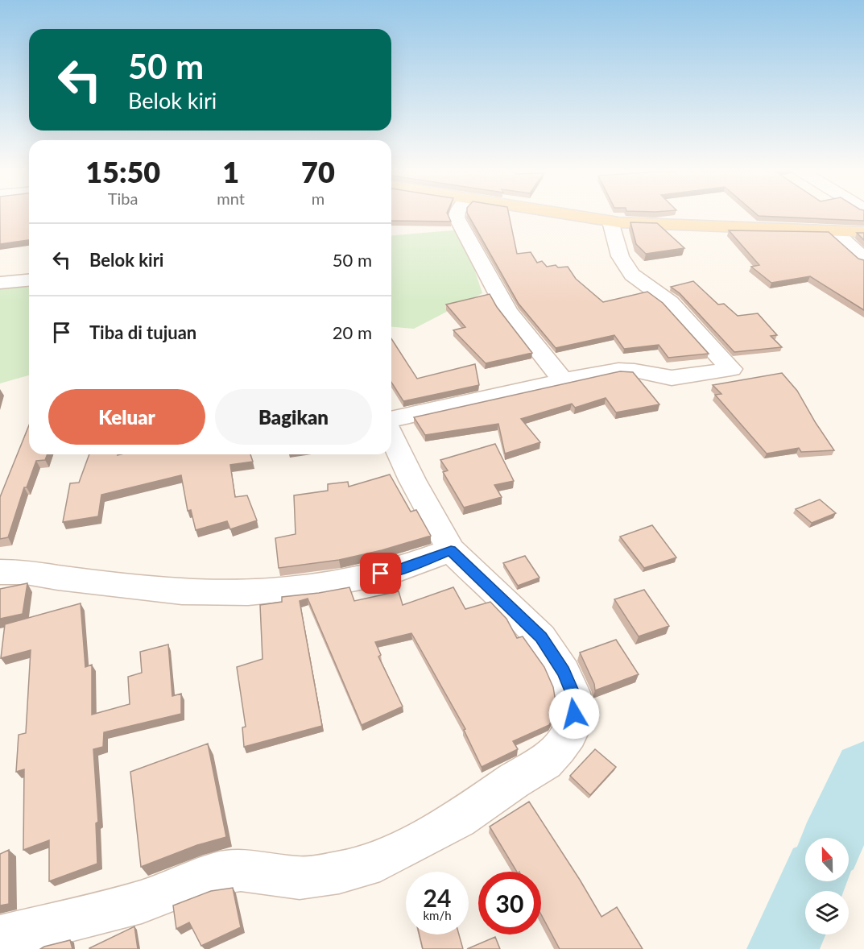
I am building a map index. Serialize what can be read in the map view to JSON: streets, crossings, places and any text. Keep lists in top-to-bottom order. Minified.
{"north":"top","page":{"turn":["50 m","Belok kiri"],"eta":["15:50","Tiba","1","mnt","70","m"],"list":[{"name":"Belok kiri","value":"50 m"},{"name":"Tiba di tujuan","value":"20 m"}],"buttons":["Keluar","Bagikan"],"speed":"24 km/h","limit":"30"}}
